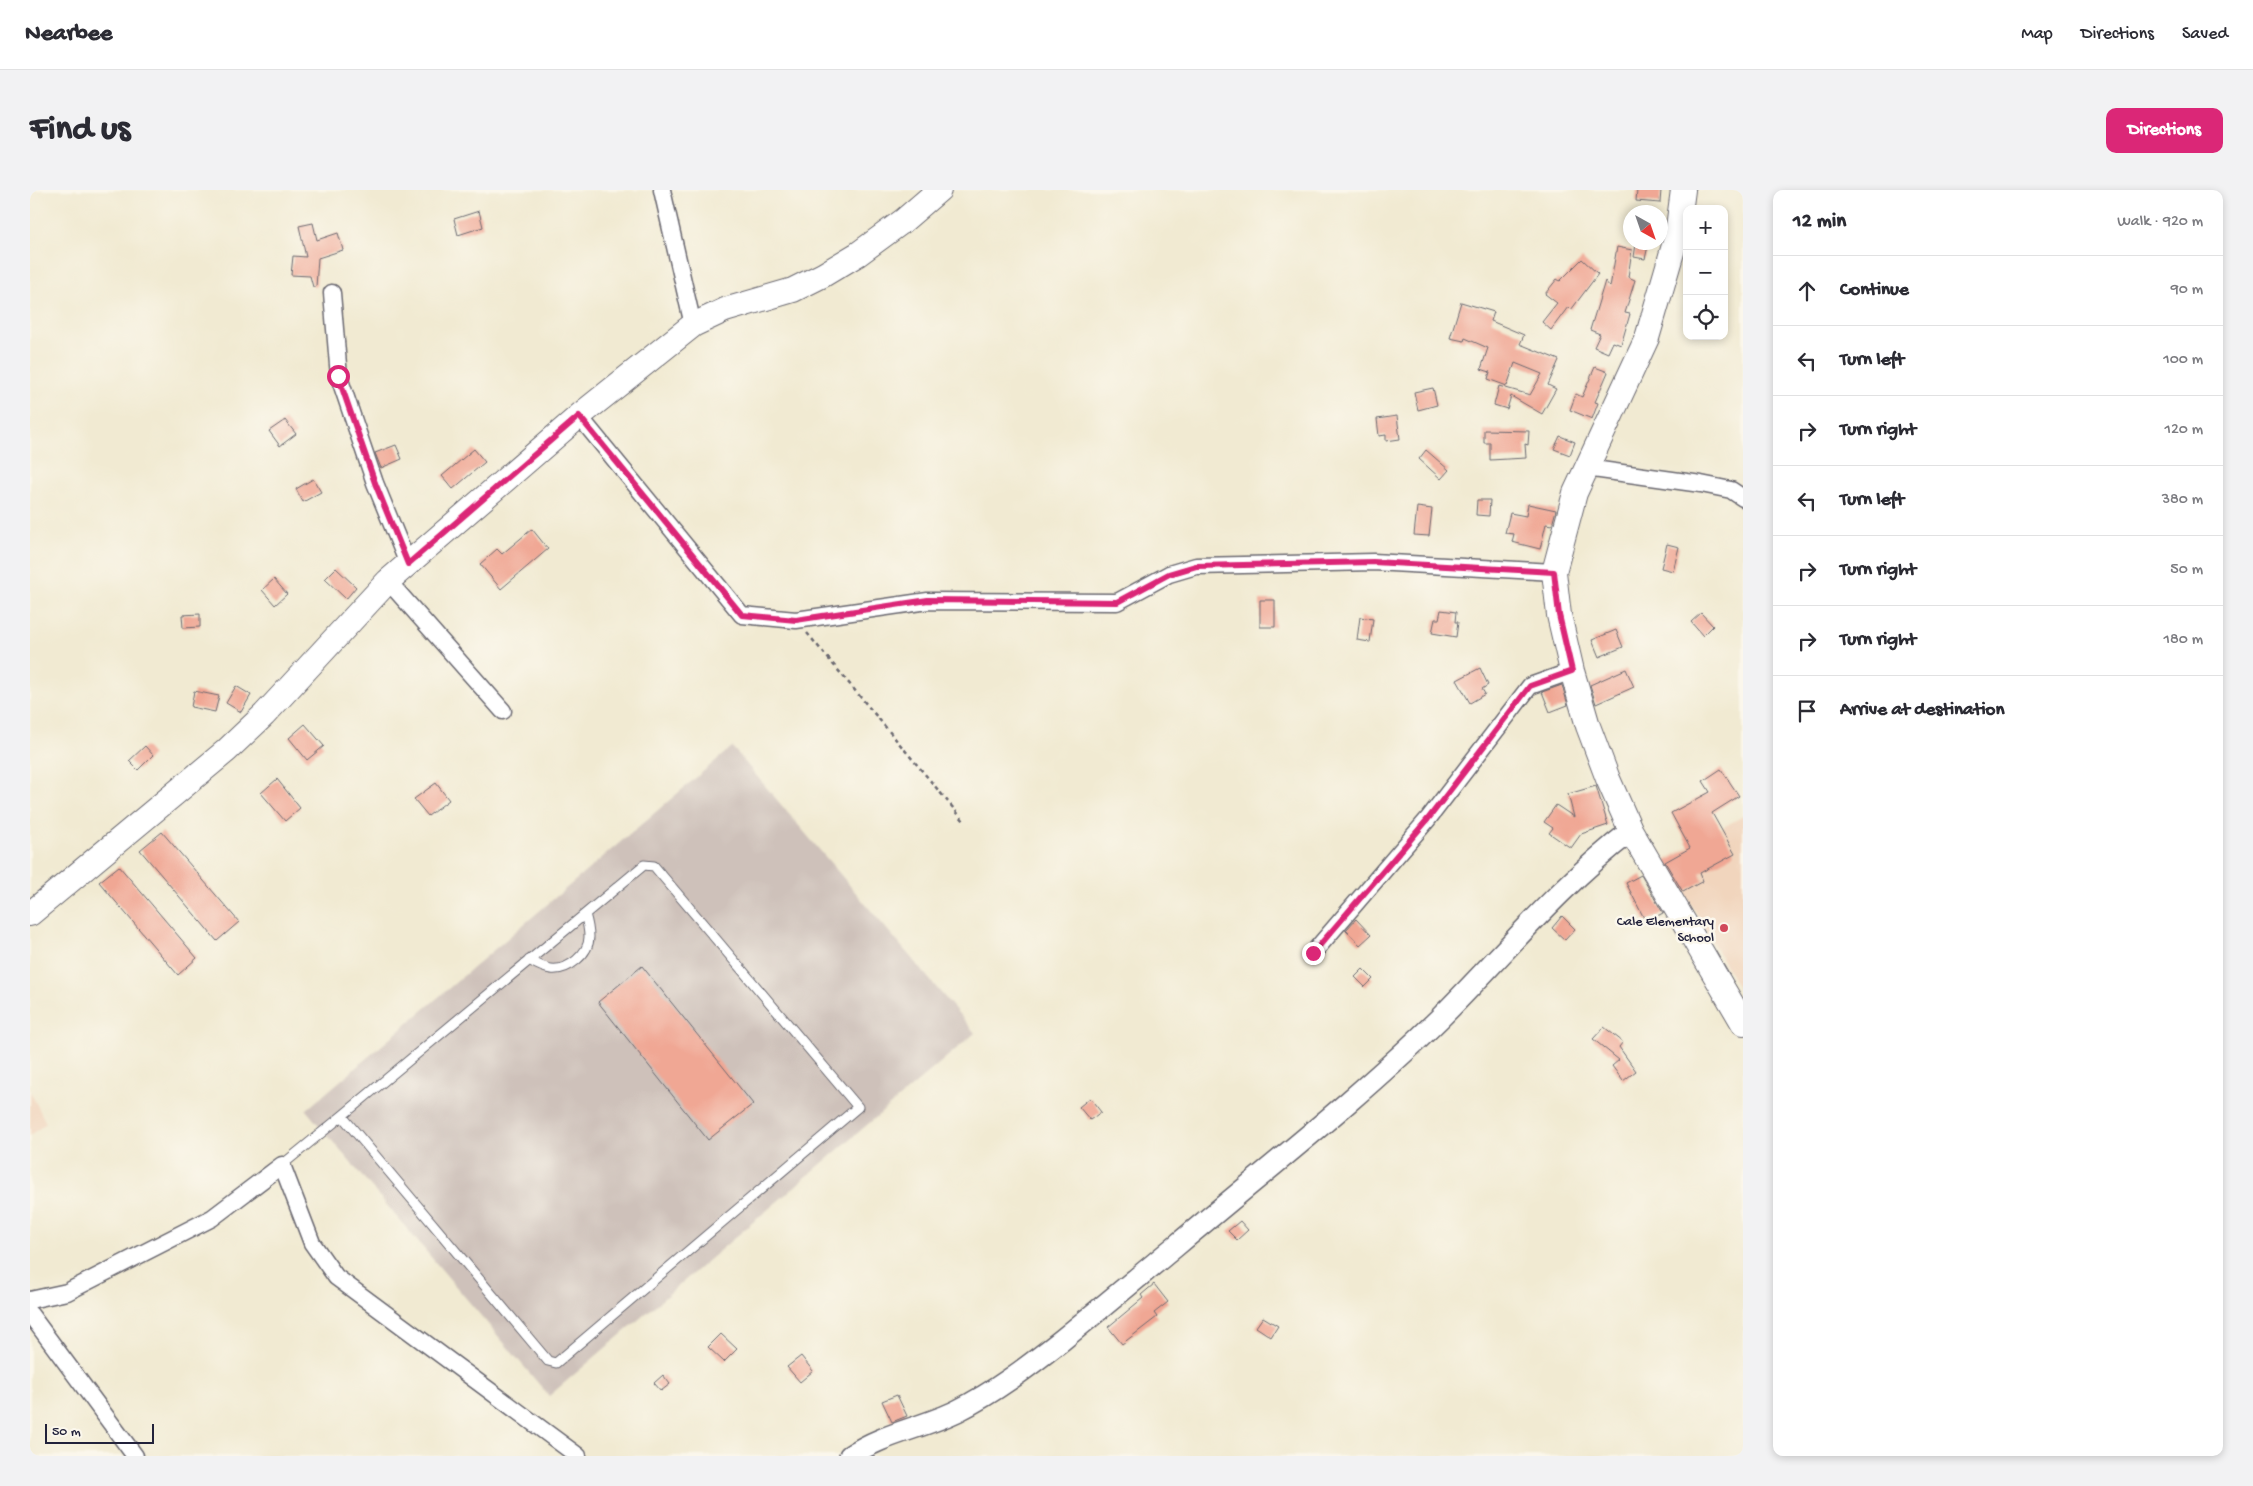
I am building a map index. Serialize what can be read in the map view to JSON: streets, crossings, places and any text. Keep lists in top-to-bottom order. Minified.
{"places":["Cale Elementary School"],"scale_bar":"50 m","north":"bottom right","page":{"header":"Nearbee","nav":["Map","Directions","Saved"],"buttons":"Directions","title":"Find us","heading":["12 min","Walk · 920 m"],"map_buttons":["+","−"],"list":[["Continue","90 m"],["Turn left","100 m"],["Turn right","120 m"],["Turn left","380 m"],["Turn right","50 m"],["Turn right","180 m"],"Arrive at destination"],"scale":"50 m"}}
